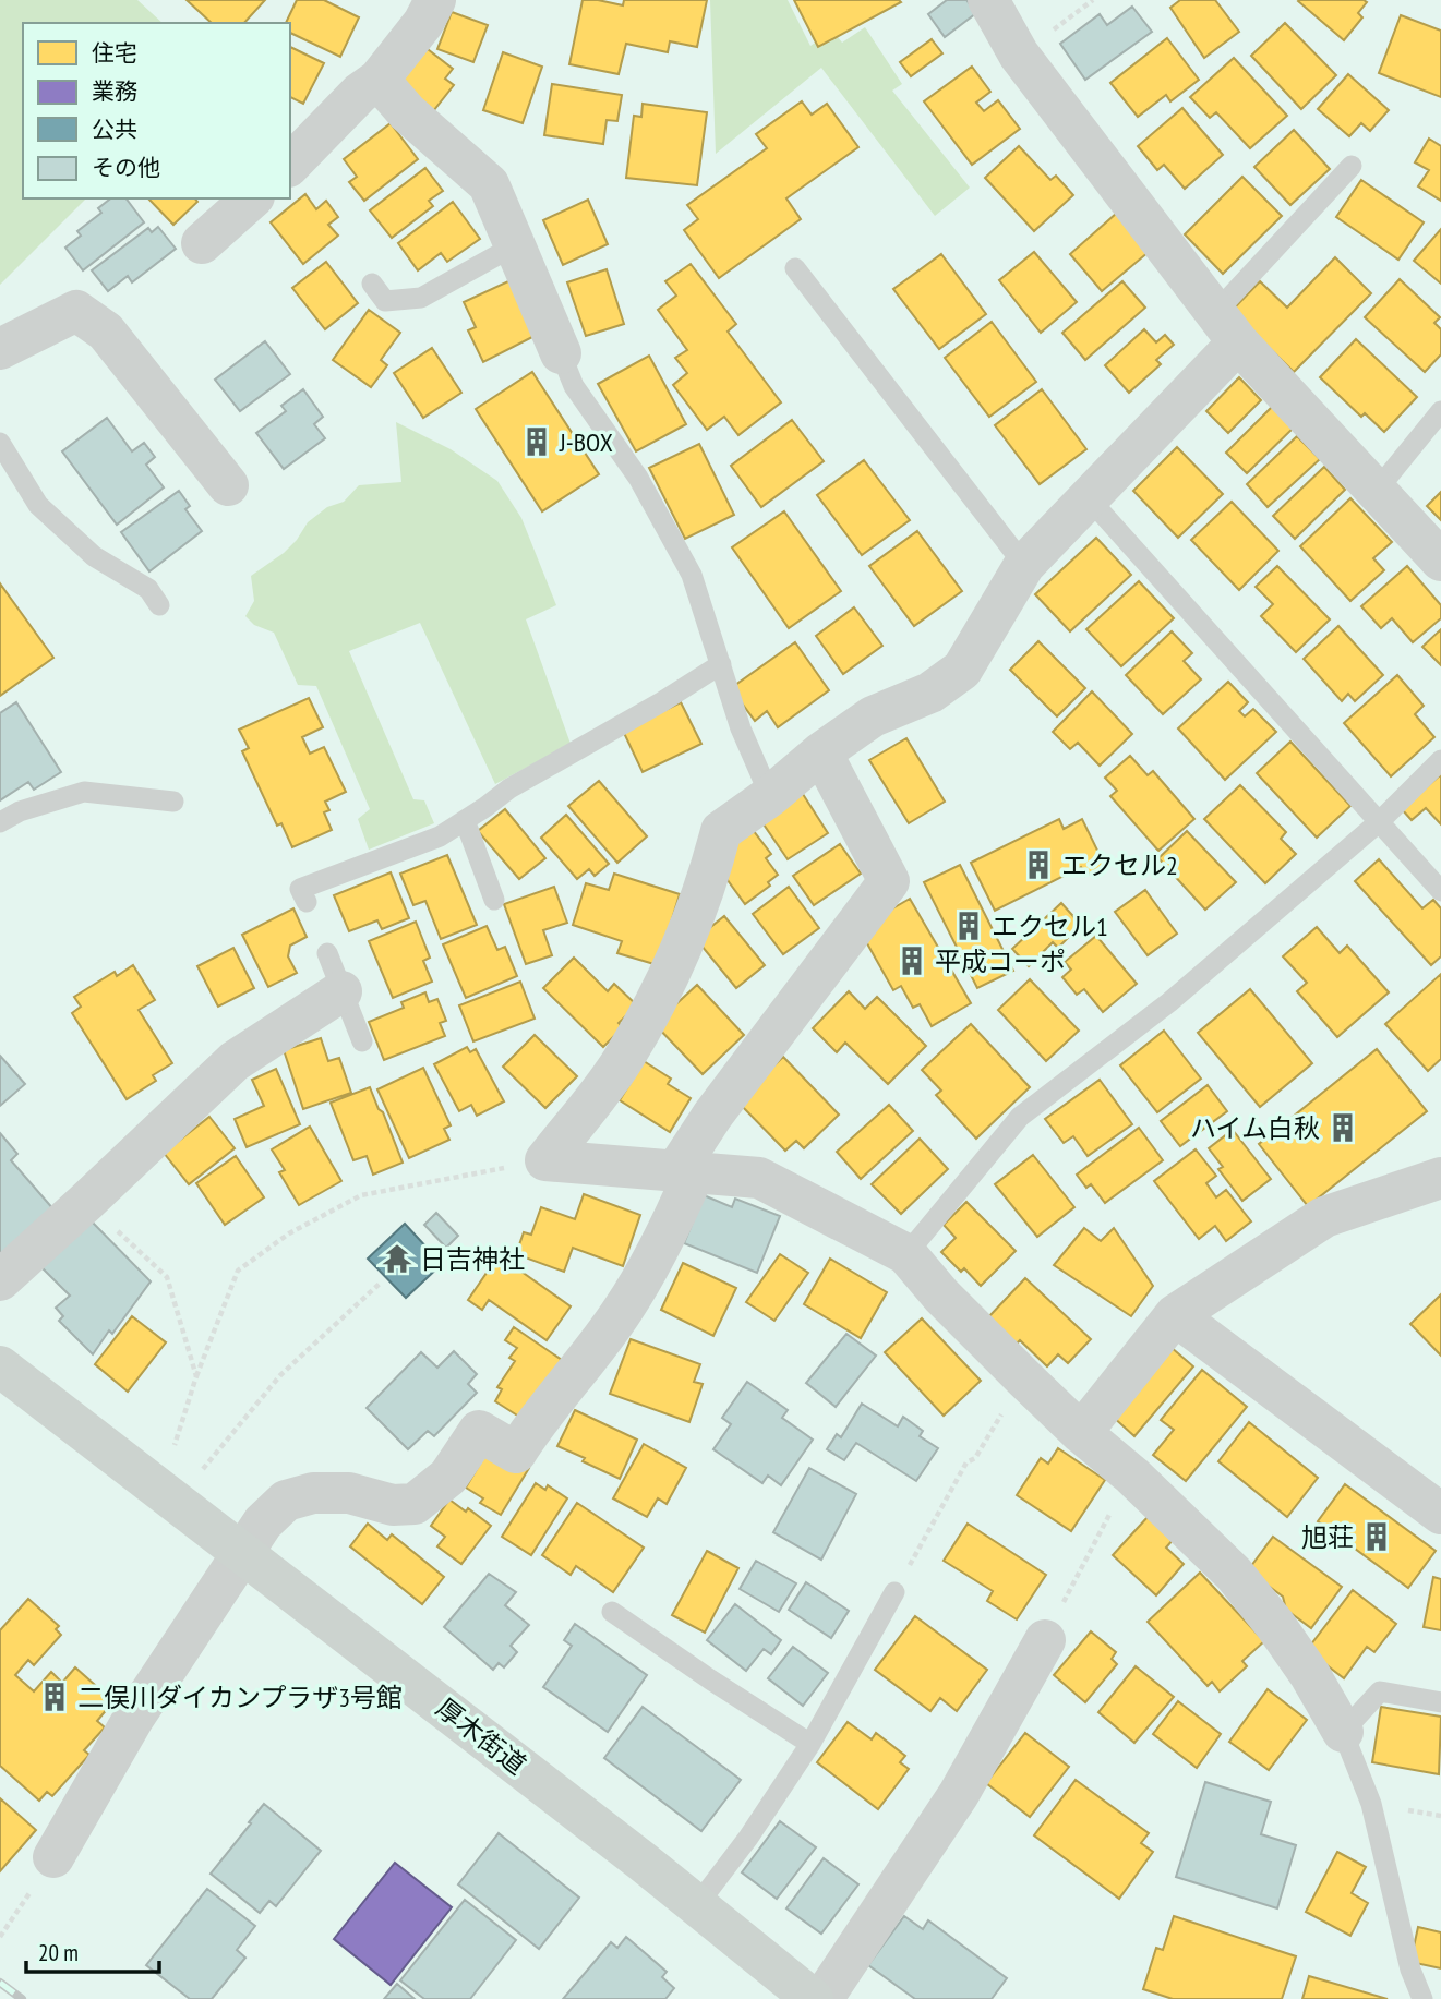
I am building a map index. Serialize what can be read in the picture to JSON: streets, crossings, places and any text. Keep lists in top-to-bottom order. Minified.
{"streets":{"main road":["厚木街道"]},"places":{"building":["J-BOX","エクセル2","エクセル1","平成コーポ","ハイム白秋","旭荘","二俣川ダイカンプラザ3号館"],"temple":["日吉神社"]},"legend":["住宅","業務","公共","その他"],"scale_bar":"20 m"}
